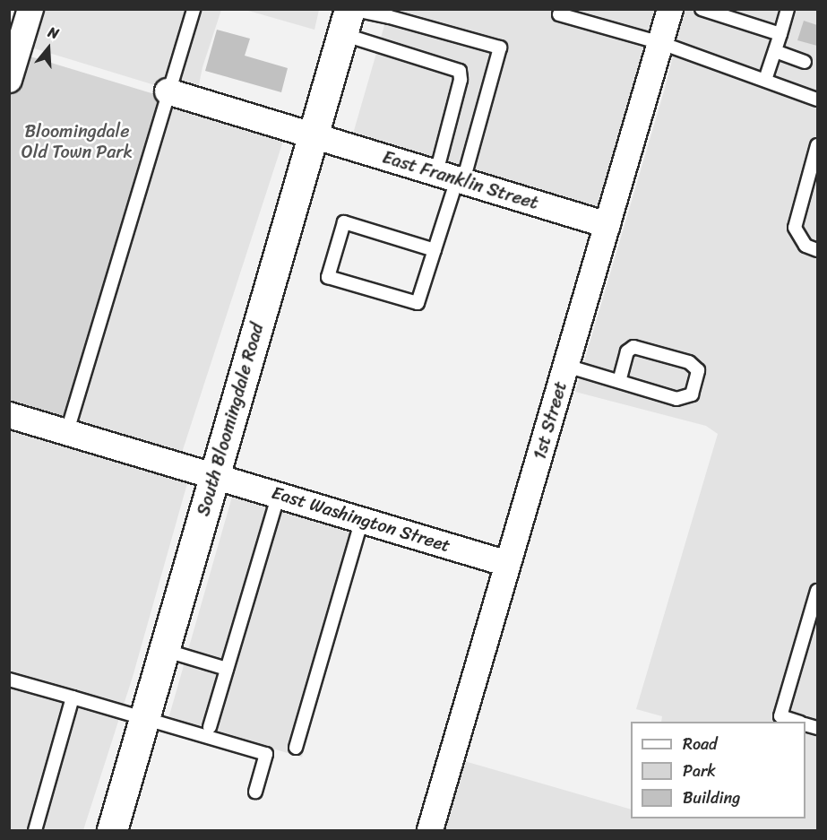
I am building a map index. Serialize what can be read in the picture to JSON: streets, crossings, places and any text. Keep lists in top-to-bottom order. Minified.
{"streets":{"main road":["South Bloomingdale Road"],"street":["East Franklin Street","1st Street","East Washington Street"]},"crossings":[["East Franklin Street","South Bloomingdale Road"],["East Franklin Street","1st Street"],["South Bloomingdale Road","East Washington Street"],["1st Street","East Washington Street"]],"parks":["Bloomingdale Old Town Park"],"legend":["Road","Park","Building"],"north":"top"}
